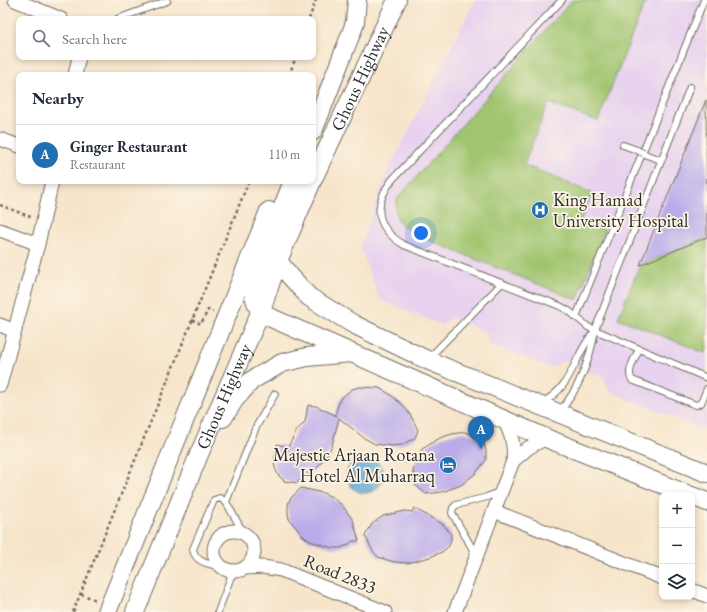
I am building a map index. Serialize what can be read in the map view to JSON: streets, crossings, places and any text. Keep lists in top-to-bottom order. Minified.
{"streets":{"main road":["Ghous Highway"],"street":["Road 2833"]},"places":{"hospital":["King Hamad University Hospital"],"hotel":["Majestic Arjaan Rotana Hotel Al Muharraq"]},"page":{"search":"Search here","heading":"Nearby","list":[{"mark":"A","name":"Ginger Restaurant","note":"Restaurant","value":"110 m"}],"pins":"A","map_buttons":["+","−"]}}
